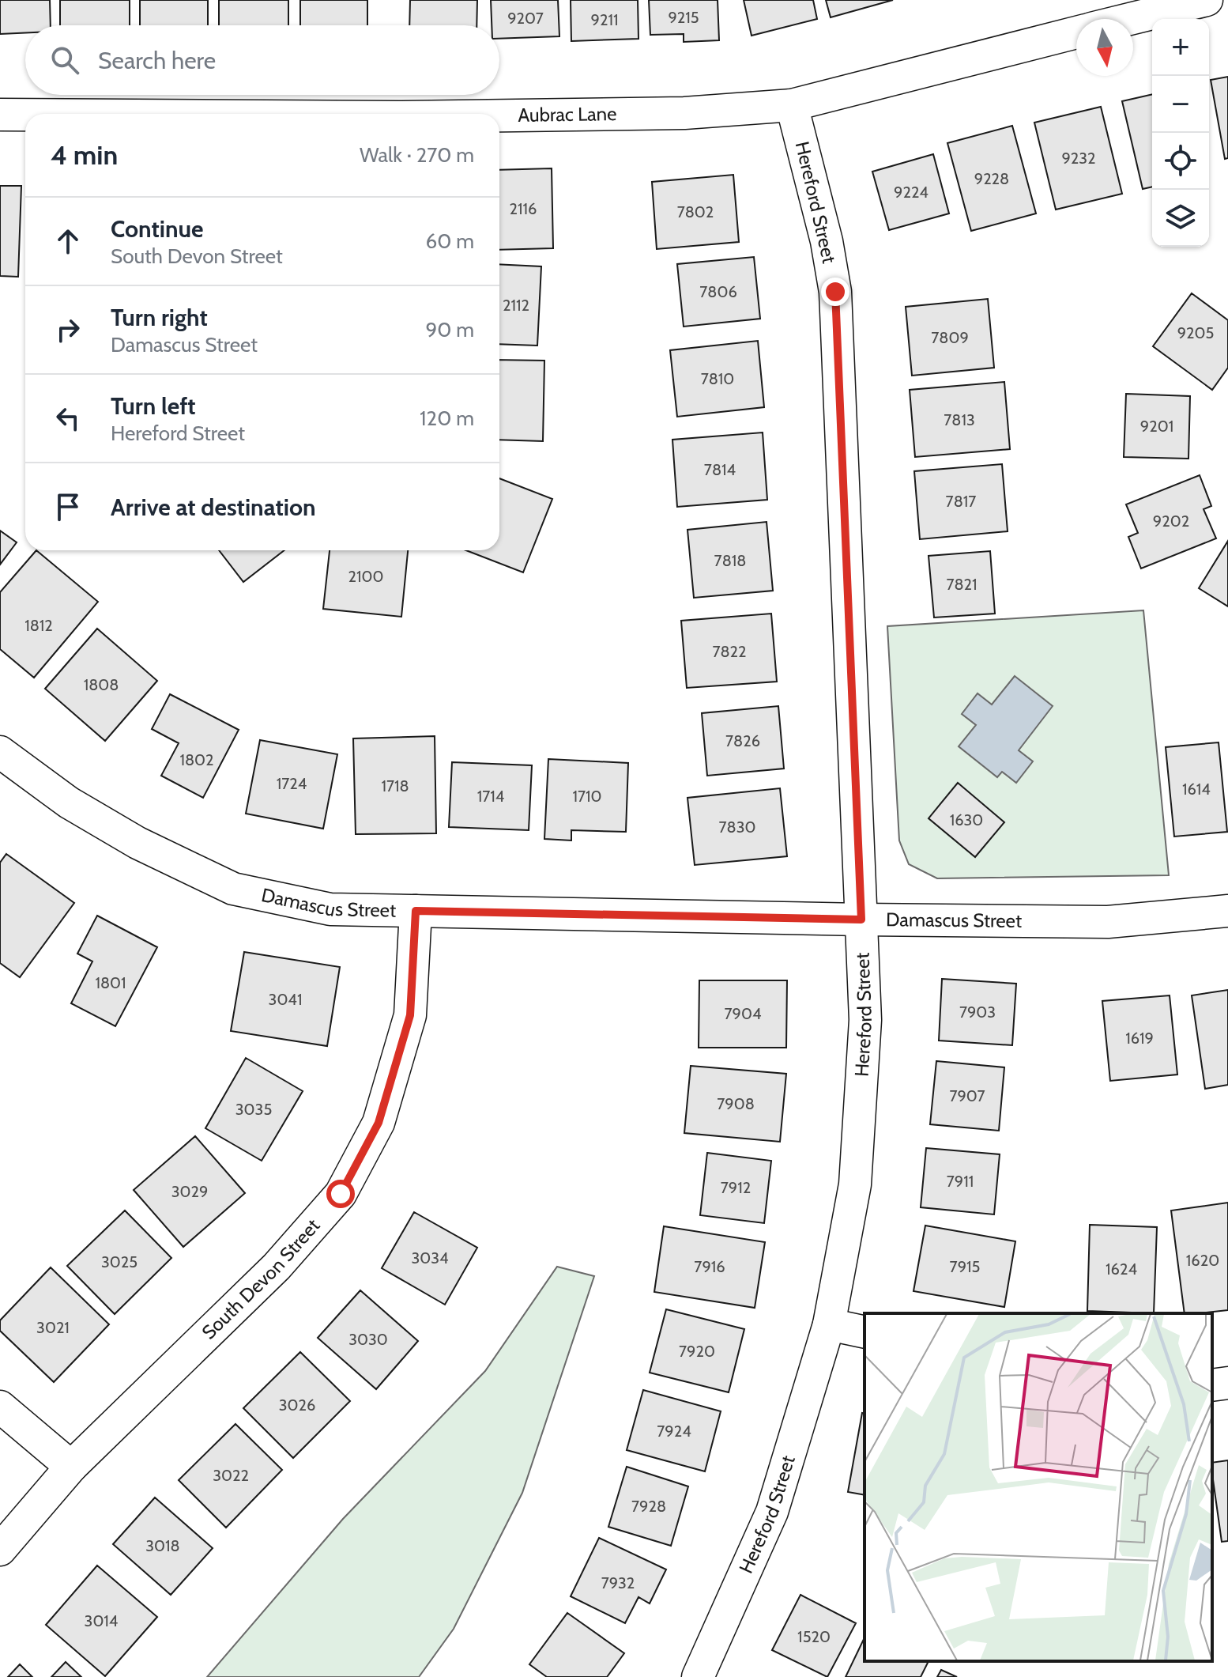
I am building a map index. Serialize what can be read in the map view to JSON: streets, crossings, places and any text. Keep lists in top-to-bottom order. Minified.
{"streets":{"street":["Aubrac Lane","Hereford Street","Damascus Street","South Devon Street"]},"crossings":[["Aubrac Lane","Hereford Street"],["Hereford Street","Damascus Street"],["Damascus Street","South Devon Street"]],"house_numbers":["9215","9207","9211","9232","9228","9224","2116","7802","7806","2112","9205","7809","7810","7813","9201","7814","7817","9202","7818","2100","7821","1812","7822","1808","7826","1802","1724","1718","1614","1714","1710","1630","7830","1801","3041","7903","7904","1619","7907","7908","3035","7911","7912","3029","3034","1620","3025","7916","7915","1624","3021","3030","7920","3026","7924","3022","7928","3018","7932","3014","1520"],"north":"bottom","page":{"map_buttons":["+","−"],"search":"Search here","heading":["4 min","Walk · 270 m"],"list":[["Continue","South Devon Street","60 m"],["Turn right","Damascus Street","90 m"],["Turn left","Hereford Street","120 m"],"Arrive at destination"]}}
